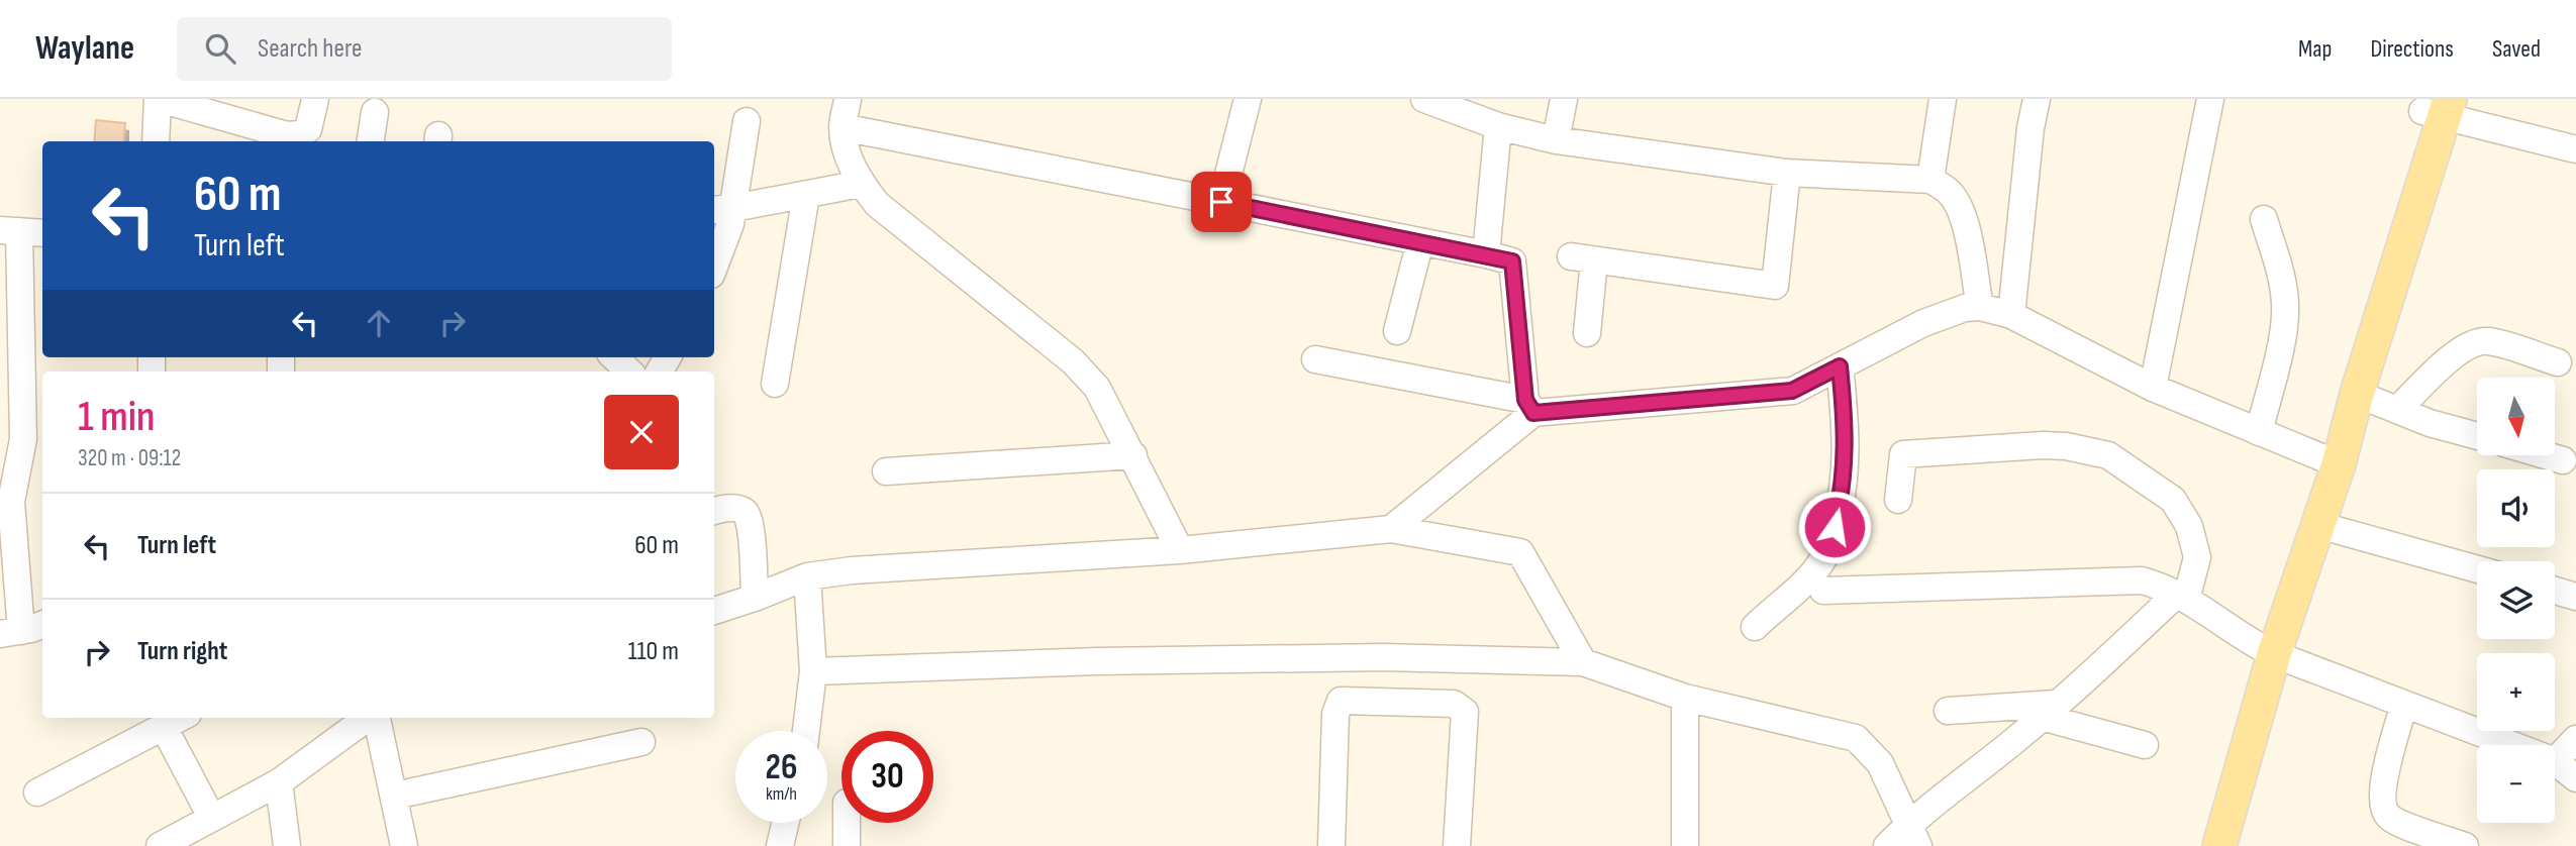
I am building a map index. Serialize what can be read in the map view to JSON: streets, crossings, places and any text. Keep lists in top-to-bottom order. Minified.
{"north":"bottom","page":{"header":"Waylane","search":"Search here","nav":["Map","Directions","Saved"],"turn":["60 m","Turn left"],"heading":["1 min","320 m · 09:12"],"map_buttons":["+","−"],"list":[{"name":"Turn left","value":"60 m"},{"name":"Turn right","value":"110 m"}],"speed":"26 km/h","limit":"30"}}
